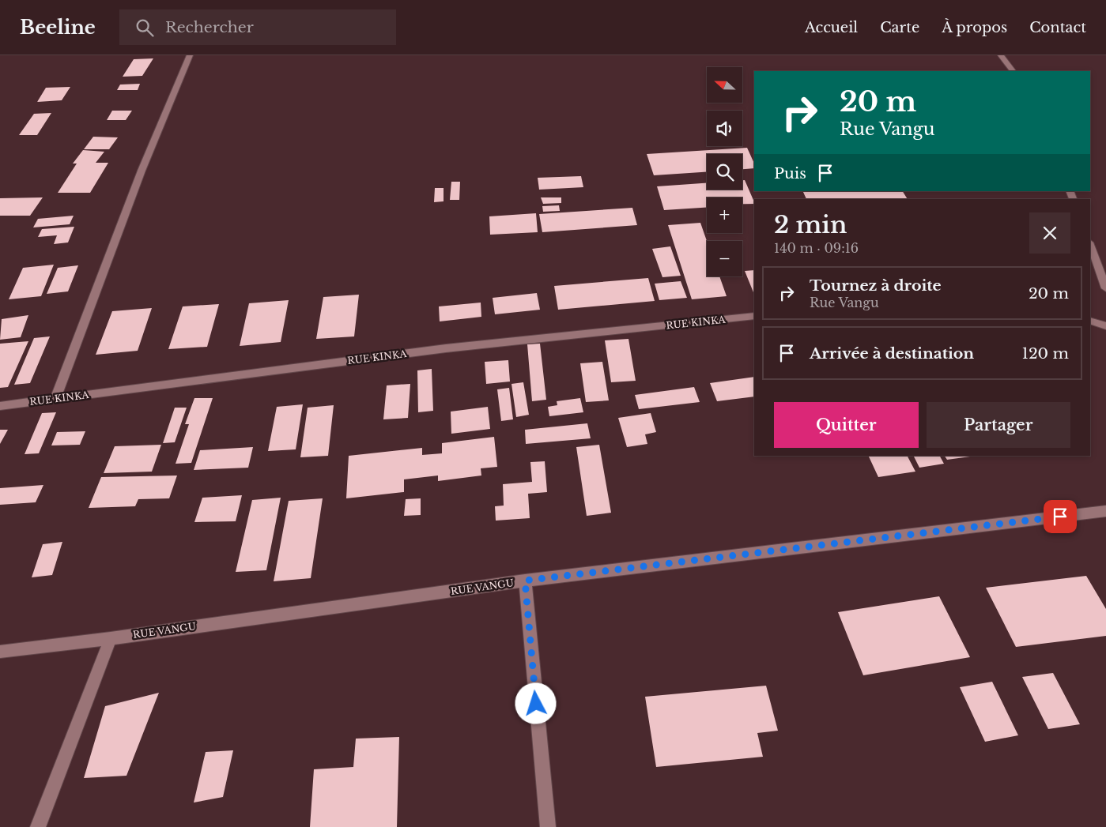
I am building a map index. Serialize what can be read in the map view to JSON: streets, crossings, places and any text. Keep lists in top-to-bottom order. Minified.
{"streets":{"street":["RUE KINKA","RUE VANGU"]},"north":"left","page":{"header":"Beeline","search":"Rechercher","nav":["Accueil","Carte","À propos","Contact"],"map_buttons":["+","−"],"turn":["20 m","Rue Vangu"],"then":"Puis","heading":["2 min","140 m · 09:16"],"list":[{"name":"Tournez à droite","note":"Rue Vangu","value":"20 m"},{"name":"Arrivée à destination","value":"120 m"}],"buttons":["Quitter","Partager"]}}
